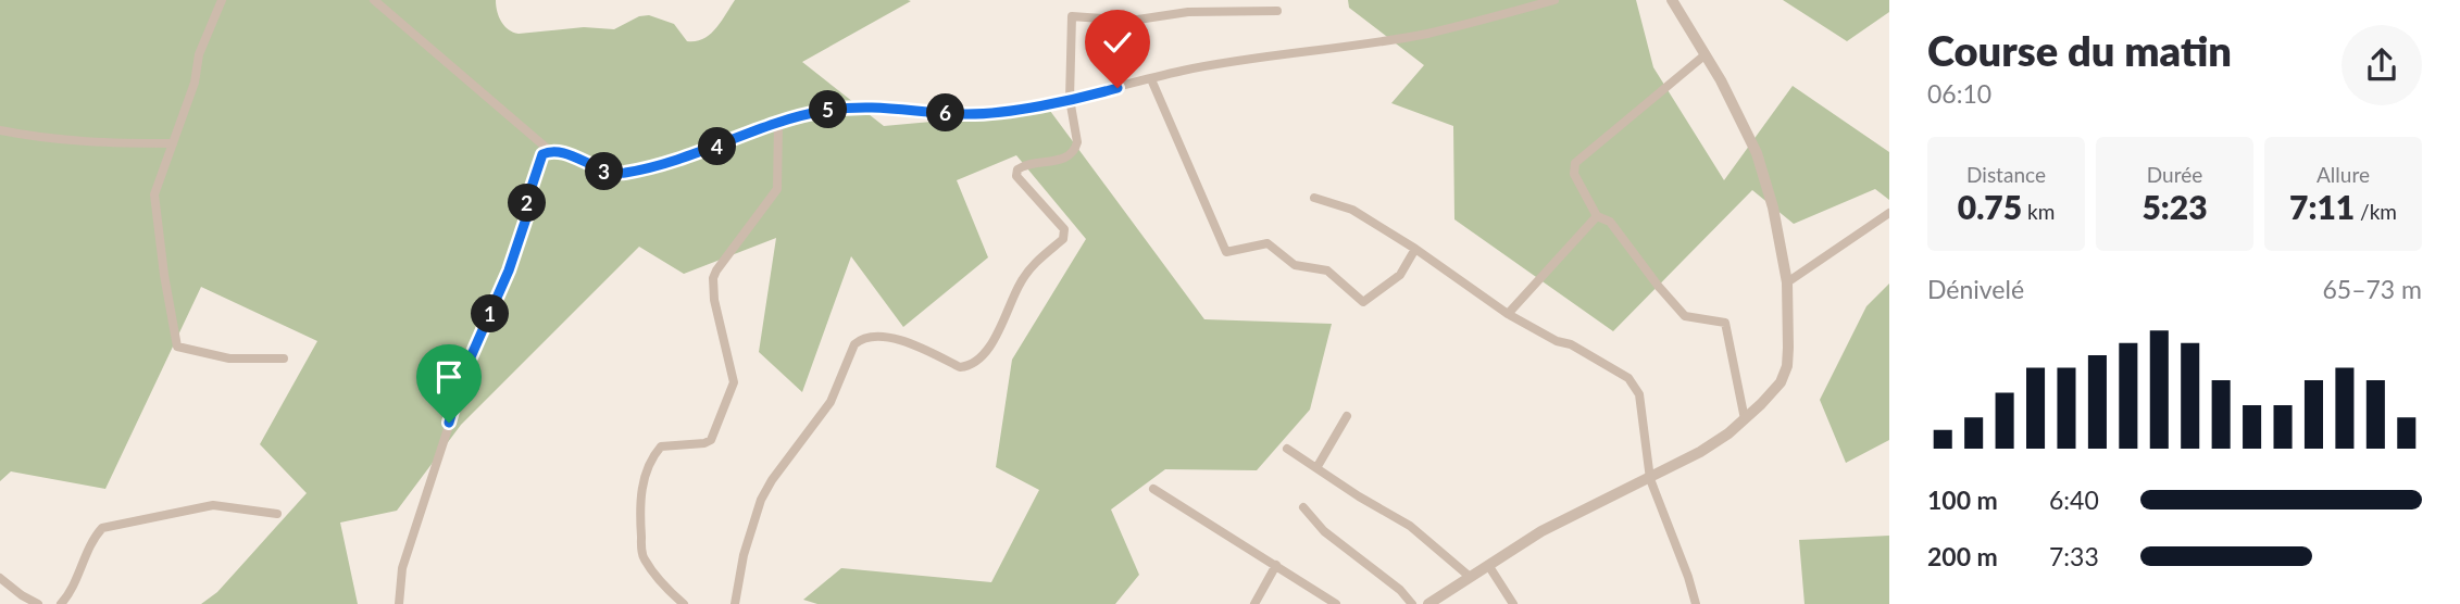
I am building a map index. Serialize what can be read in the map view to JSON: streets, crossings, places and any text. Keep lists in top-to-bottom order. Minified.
{"page":{"heading":["Course du matin","06:10"],"pins":["5","6","4","3","2","1"],"stats":[["Distance","0.75 km"],["Durée","5:23"],["Allure","7:11 /km"]],"chart":["Dénivelé","65–73 m"],"list":[{"name":"100 m","note":"6:40"},{"name":"200 m","note":"7:33"}]}}
